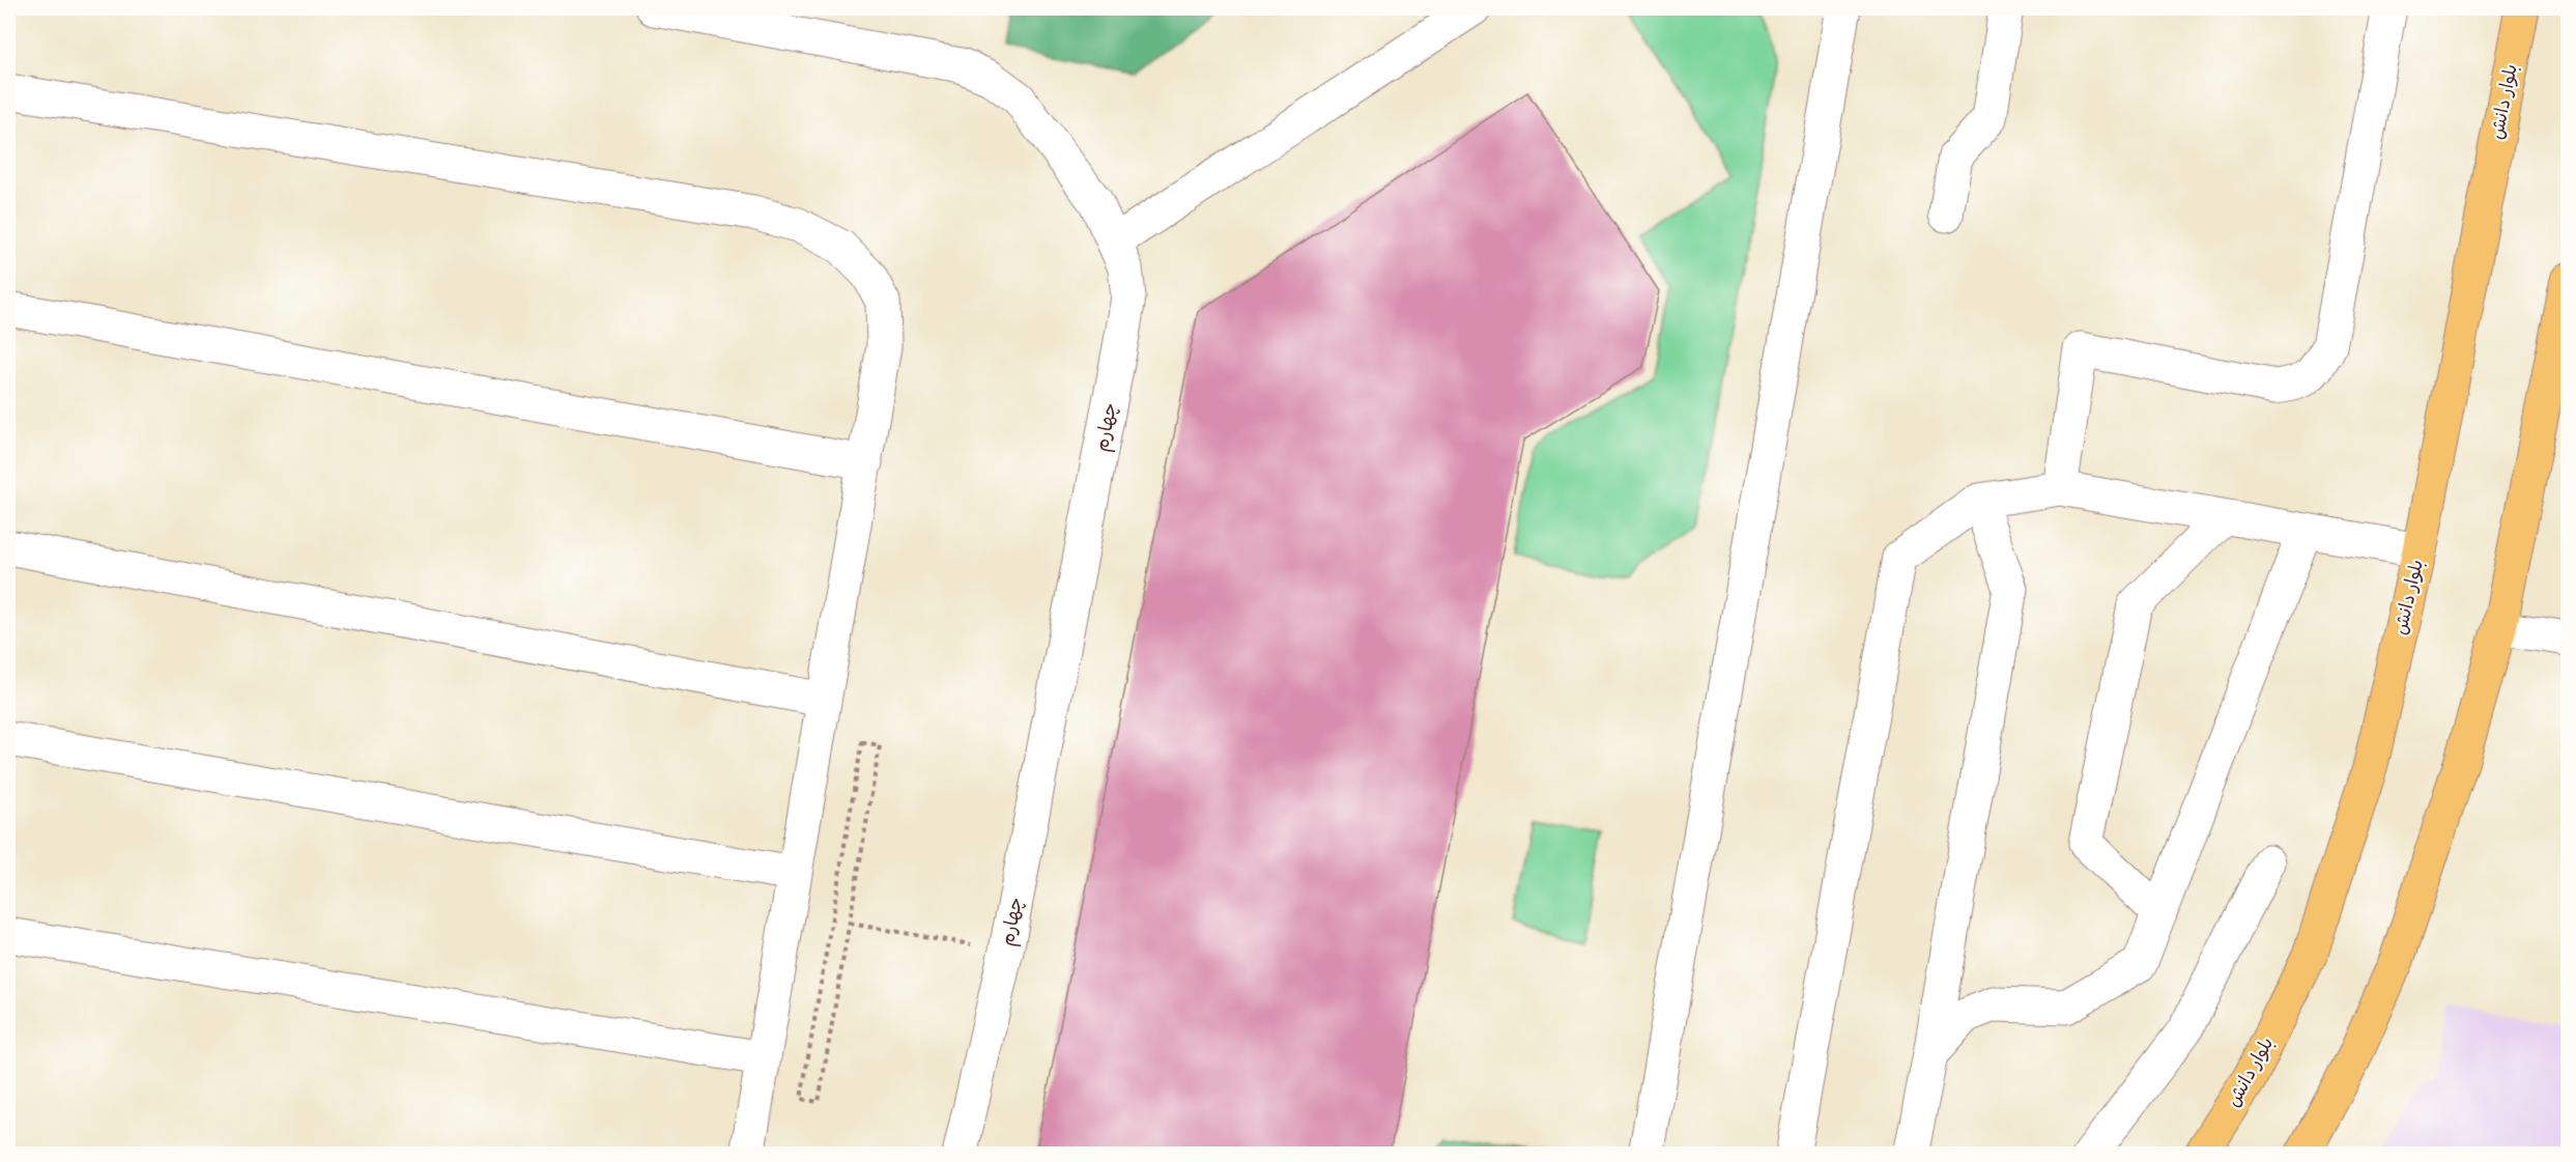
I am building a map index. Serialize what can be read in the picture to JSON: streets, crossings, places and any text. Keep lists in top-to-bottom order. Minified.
{"streets":{"main road":["بلوار دانش"],"lane":["چهارم"]}}
